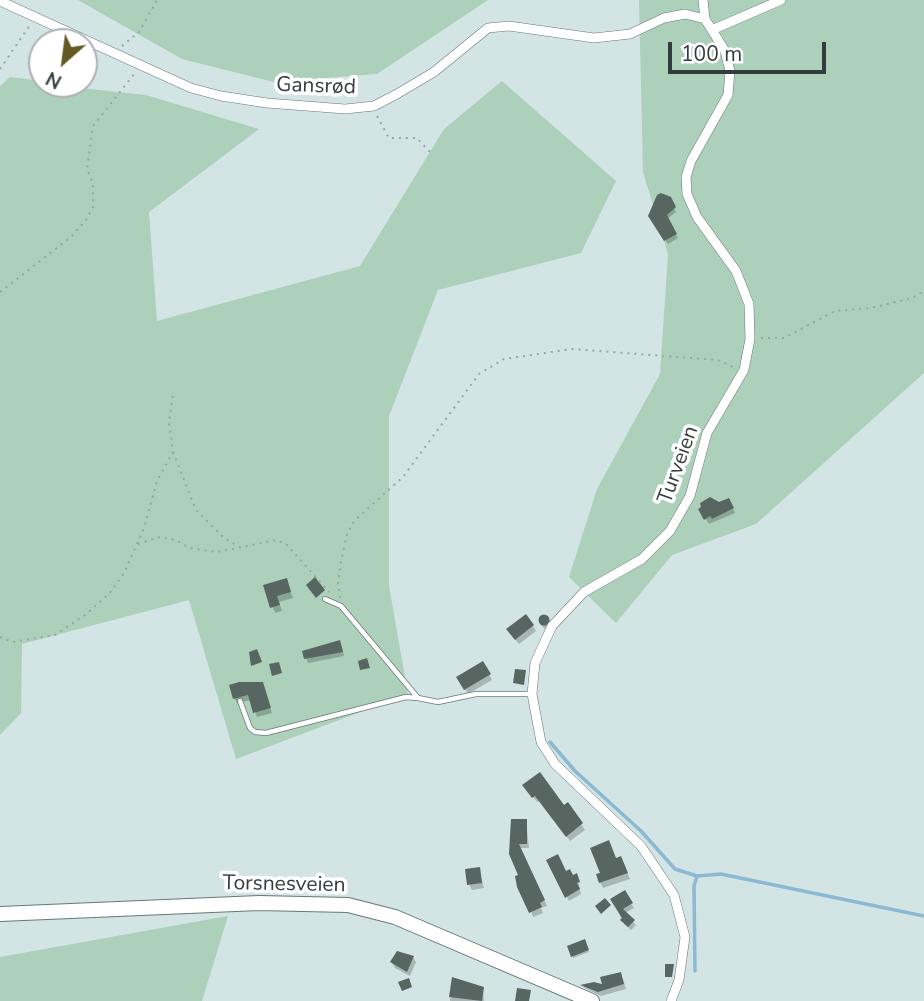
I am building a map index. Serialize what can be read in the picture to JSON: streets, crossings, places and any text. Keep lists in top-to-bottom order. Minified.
{"streets":{"main road":["Torsnesveien"],"street":["Gansrød","Turveien"]},"crossings":[["Gansrød","Turveien"]],"scale_bar":"100 m","north":"bottom left"}
